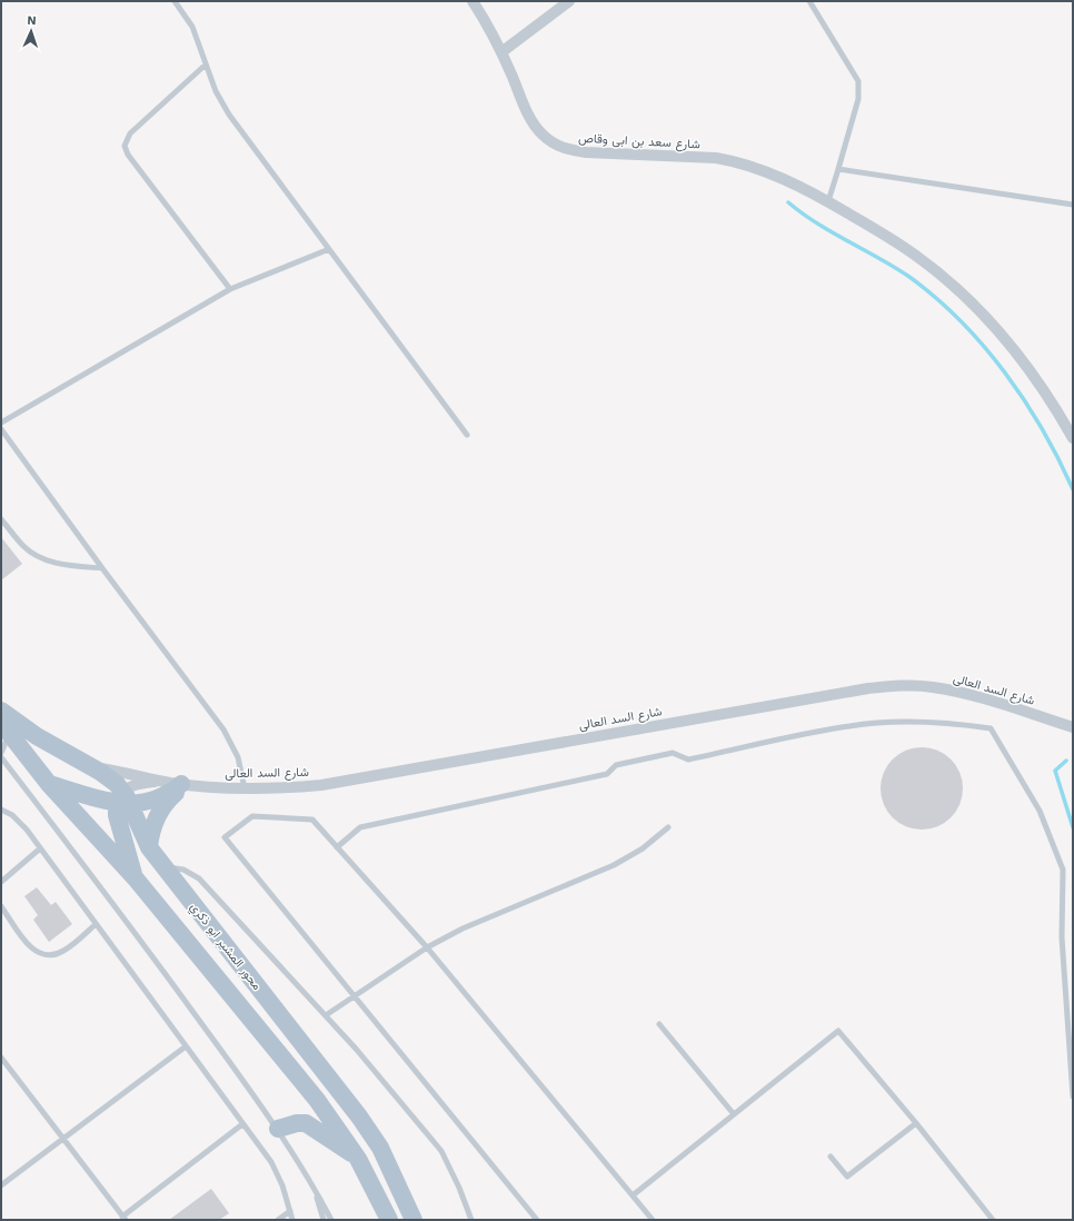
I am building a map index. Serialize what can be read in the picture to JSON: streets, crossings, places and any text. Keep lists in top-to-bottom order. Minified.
{"streets":{"main road":["محور المشير ابو ذكري"],"street":["شارع سعد بن ابى وقاص","شارع السد العالى"]},"crossings":[["شارع السد العالى","محور المشير ابو ذكري"]],"north":"top"}
